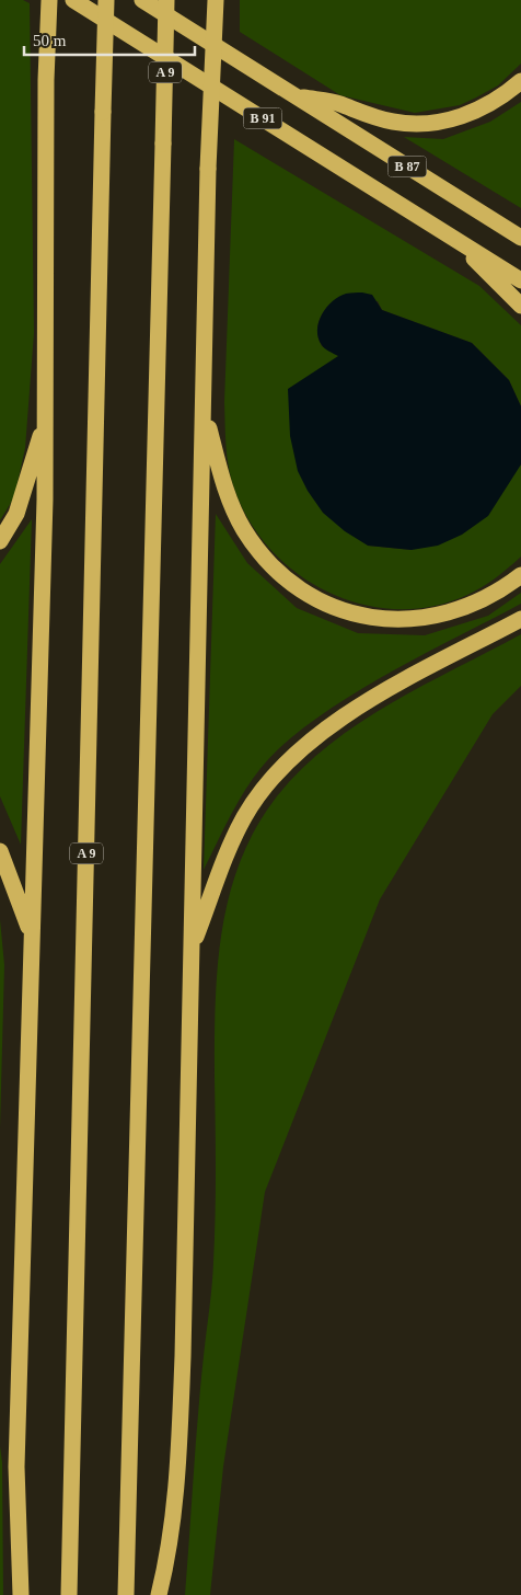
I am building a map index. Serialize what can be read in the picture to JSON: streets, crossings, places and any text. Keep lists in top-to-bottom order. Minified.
{"streets":{"highway":["A 9","B 91","B 87"]},"scale_bar":"50 m"}
